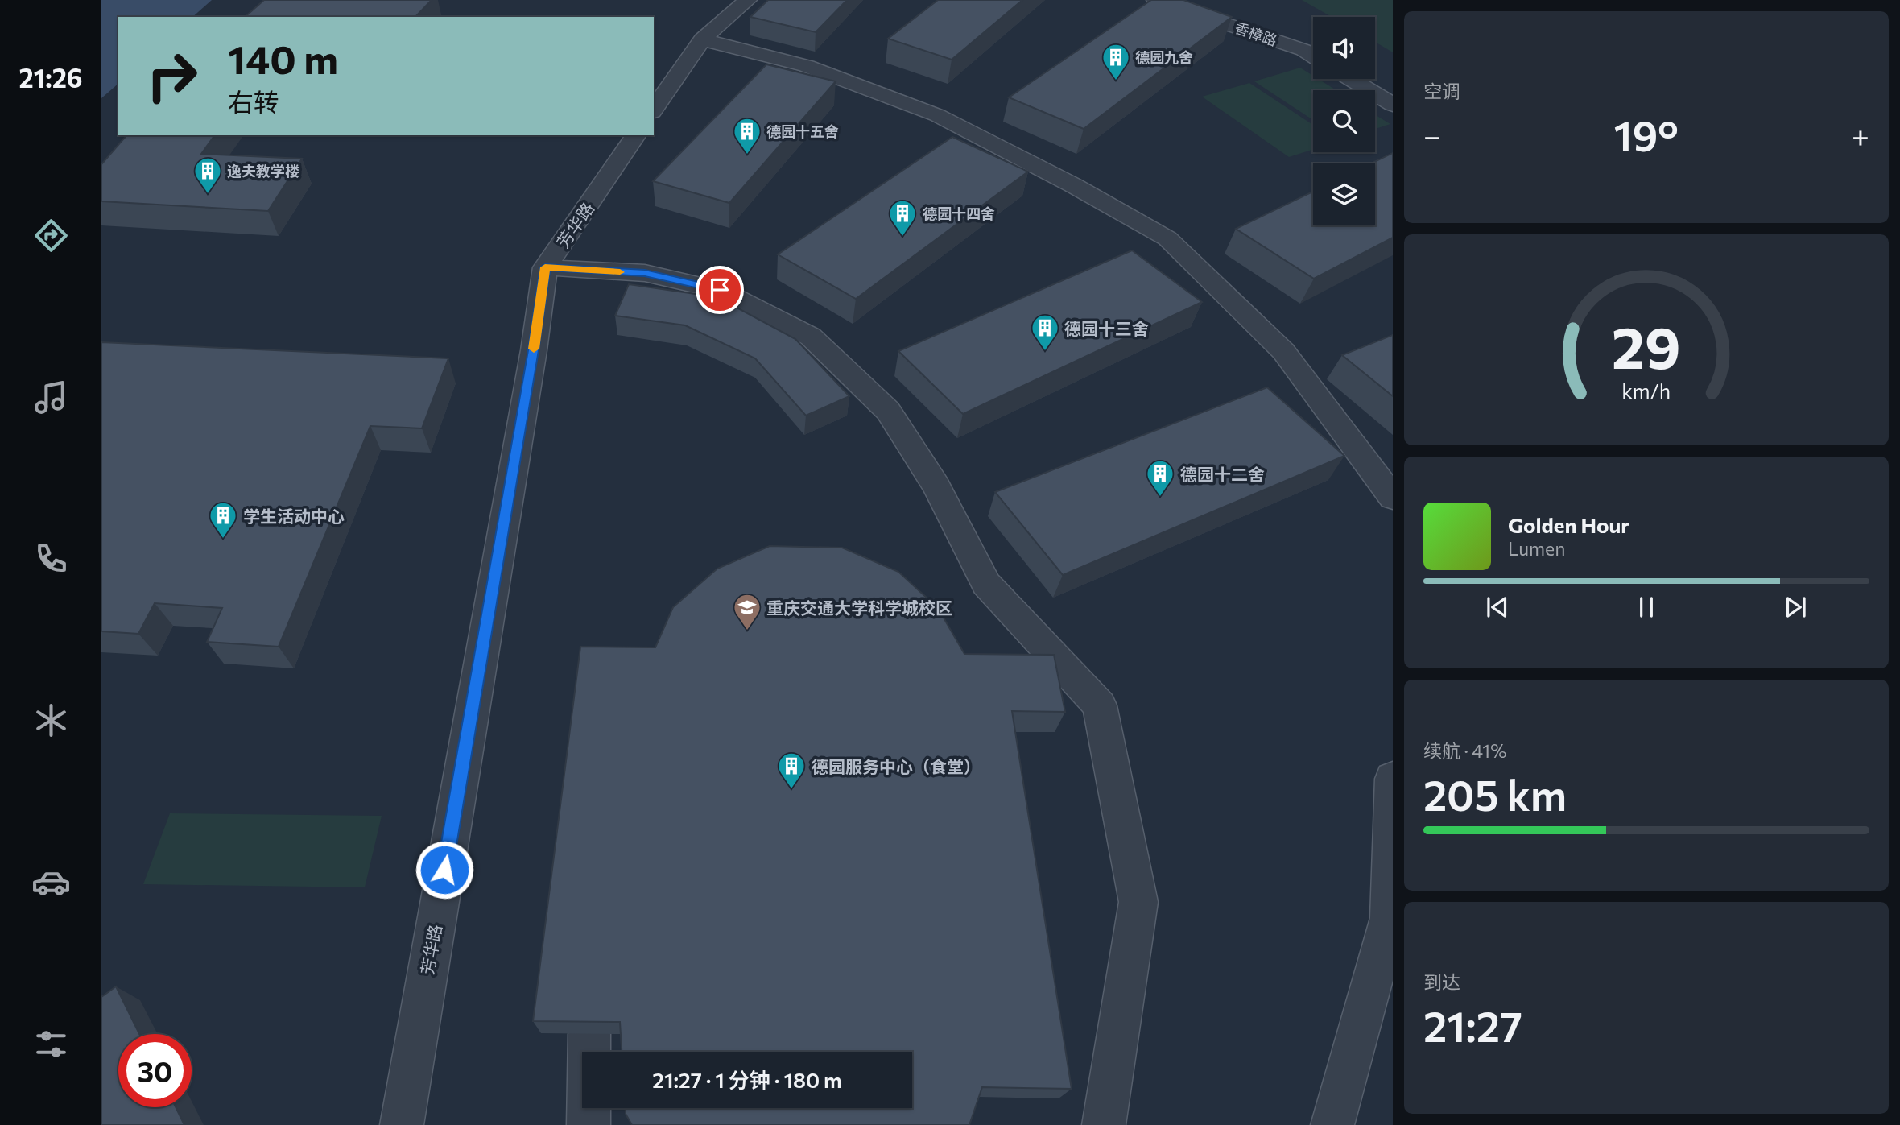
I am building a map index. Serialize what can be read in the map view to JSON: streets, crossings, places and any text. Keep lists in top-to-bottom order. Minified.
{"streets":{"street":["香樟路","芳华路"]},"places":{"building":["德园九舍","德园十五舍","逸夫教学楼","德园十四舍","德园十三舍","德园十二舍","学生活动中心","德园服务中心（食堂）"],"school or university":["重庆交通大学科学城校区"]},"page":{"tabs":"21:26","tile":["空调",["续航 · 41%","205 km"],["到达","21:27"]],"turn":["140 m","右转"],"heat":["−","19°","+"],"song":["Golden Hour","Lumen"],"limit":"30","trip":"21:27 · 1 分钟 · 180 m","gauge":["29","km/h"]}}
